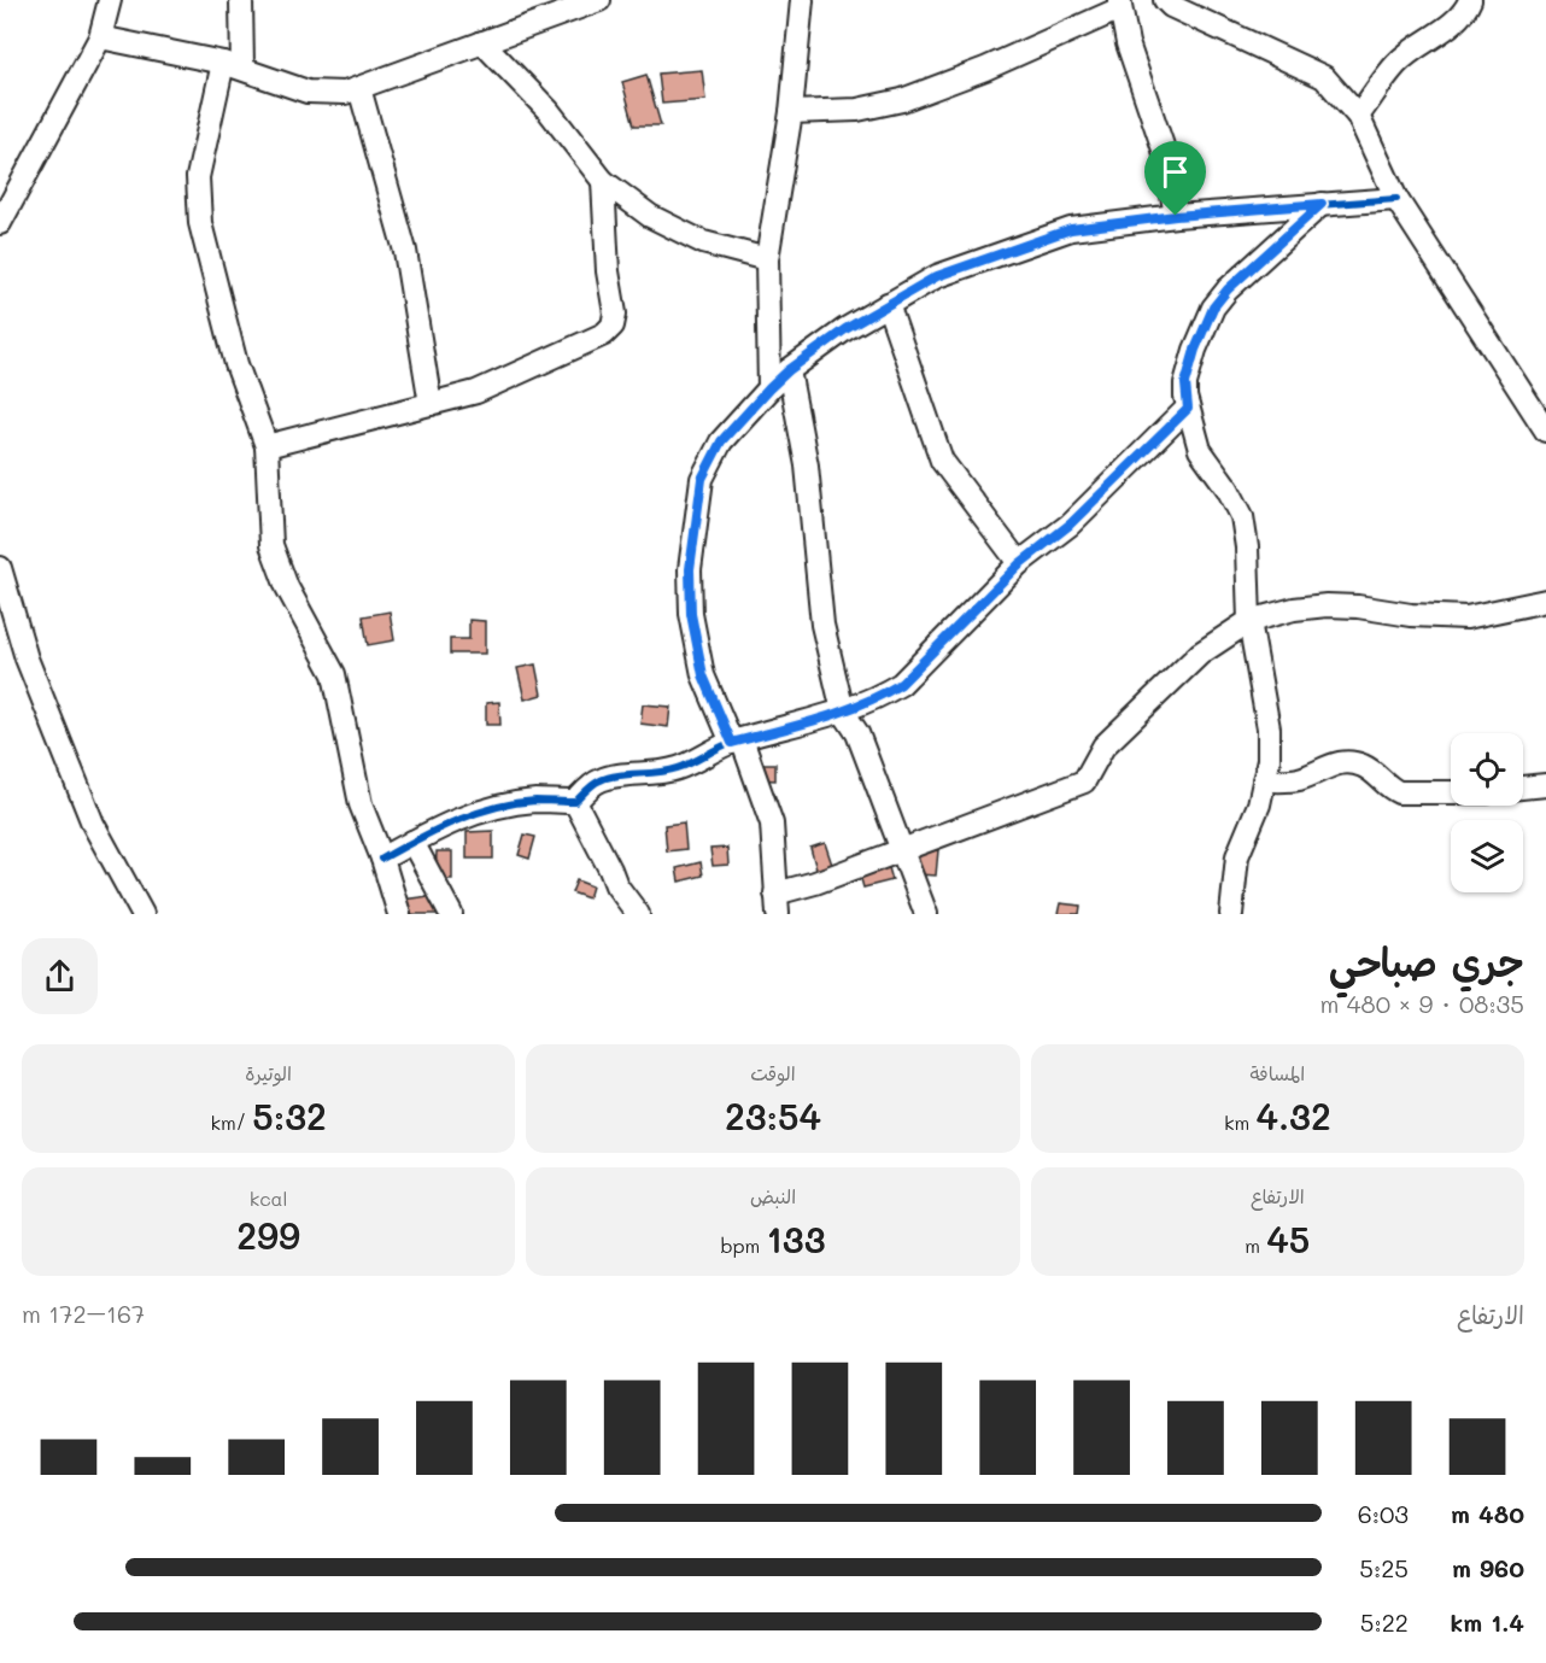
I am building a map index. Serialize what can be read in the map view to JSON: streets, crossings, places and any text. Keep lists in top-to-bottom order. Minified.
{"page":{"heading":["جري صباحي","08:35 · 9 × 480 m"],"stats":[["المسافة","4.32 km"],["الوقت","23:54"],["الوتيرة","5:32 /km"],["الارتفاع","45 m"],["النبض","133 bpm"],["kcal","299"]],"chart":["الارتفاع","167–172 m"],"list":[{"name":"480 m","note":"6:03"},{"name":"960 m","note":"5:25"},{"name":"1.4 km","note":"5:22"}]}}
